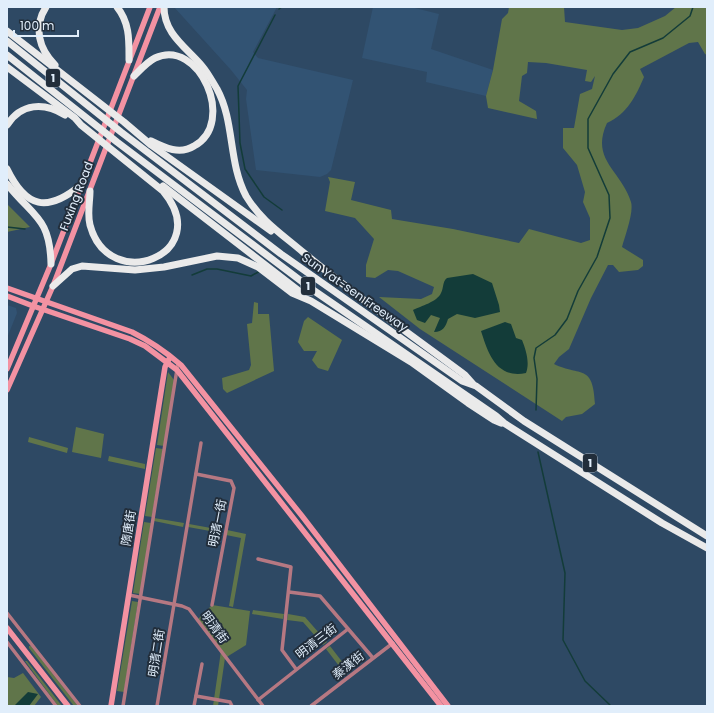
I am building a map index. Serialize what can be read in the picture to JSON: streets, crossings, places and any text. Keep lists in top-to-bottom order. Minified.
{"streets":{"highway":["1","Sun Yat-sen Freeway"],"main road":["Fuxing Road","隋唐街"],"street":["明清一街","明清街","明清三街","明清二街","秦漢街"]},"crossings":[["隋唐街","明清街"],["明清街","明清三街"],["明清街","明清二街"],["明清三街","秦漢街"]],"scale_bar":"100 m"}
